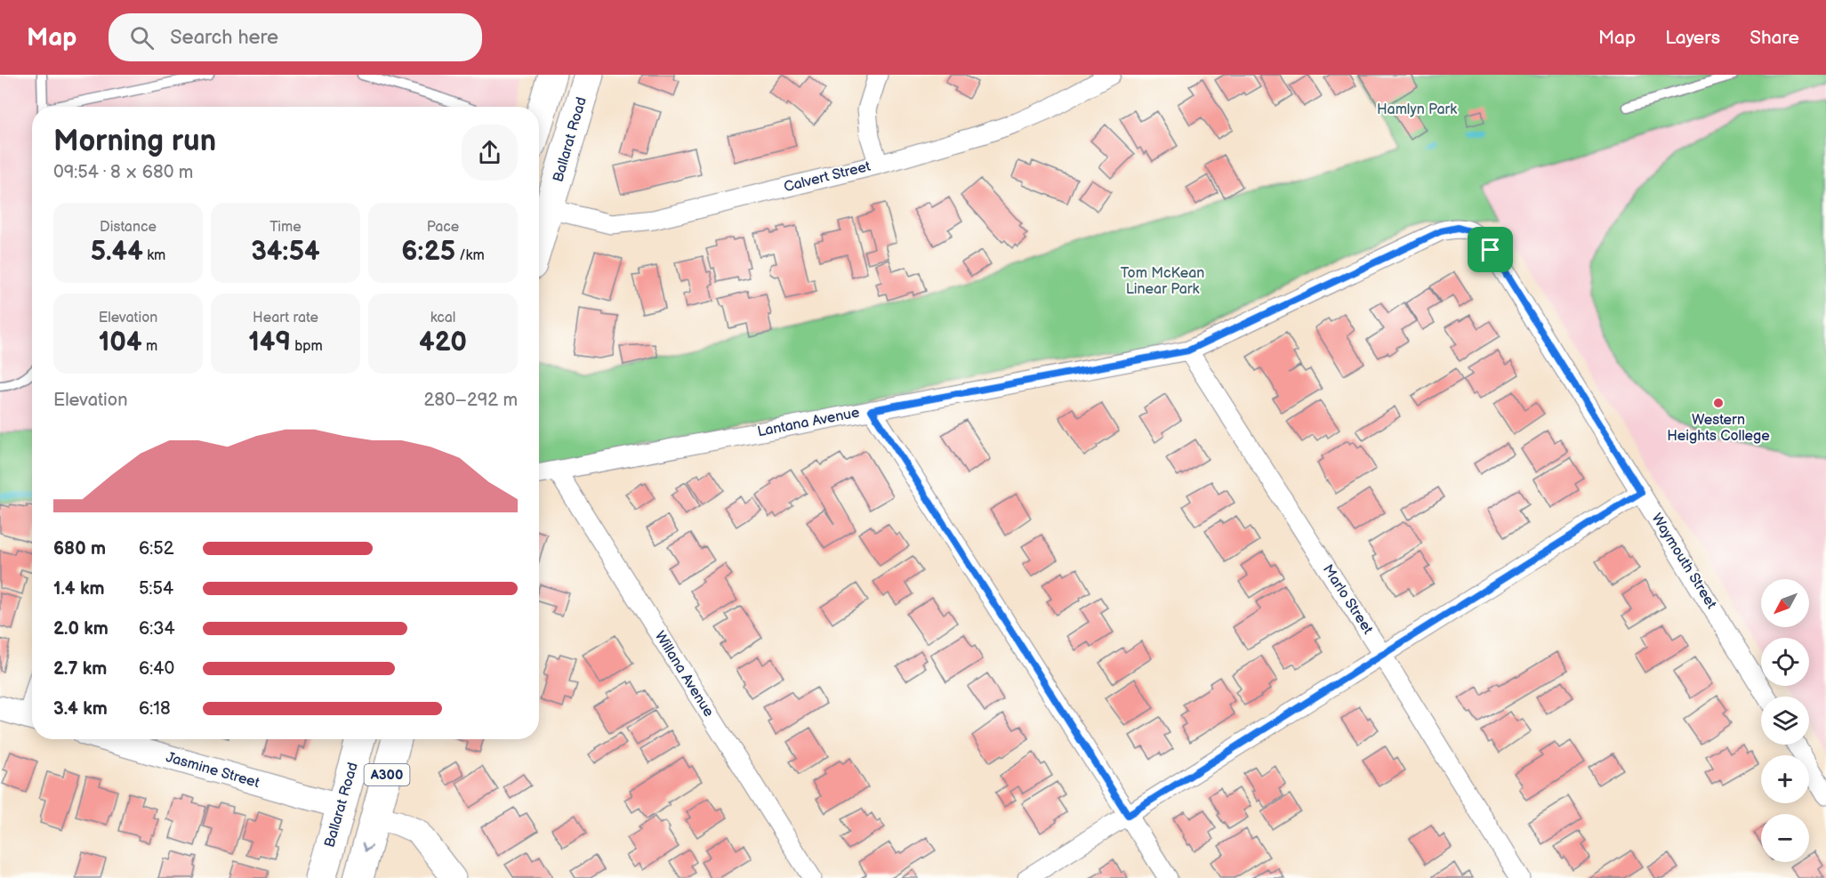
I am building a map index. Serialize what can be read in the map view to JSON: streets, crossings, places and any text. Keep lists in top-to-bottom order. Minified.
{"streets":{"highway":["Ballarat Road","A300"],"street":["Calvert Street","Lantana Avenue","Waymouth Street","Marlo Street","Willana Avenue","Jasmine Street"]},"crossings":[["Ballarat Road","Calvert Street"],["Ballarat Road","Jasmine Street"],["Lantana Avenue","Waymouth Street"],["Lantana Avenue","Marlo Street"],["Lantana Avenue","Willana Avenue"]],"parks":["Hamlyn Park","Tom McKean Linear Park"],"places":["Western Heights College"],"north":"bottom left","page":{"header":"Map","search":"Search here","nav":["Map","Layers","Share"],"heading":["Morning run","09:54 · 8 × 680 m"],"stats":[["Distance","5.44 km"],["Time","34:54"],["Pace","6:25 /km"],["Elevation","104 m"],["Heart rate","149 bpm"],["kcal","420"]],"chart":["Elevation","280–292 m"],"list":[{"name":"680 m","note":"6:52"},{"name":"1.4 km","note":"5:54"},{"name":"2.0 km","note":"6:34"},{"name":"2.7 km","note":"6:40"},{"name":"3.4 km","note":"6:18"}],"map_buttons":["+","−"]}}
